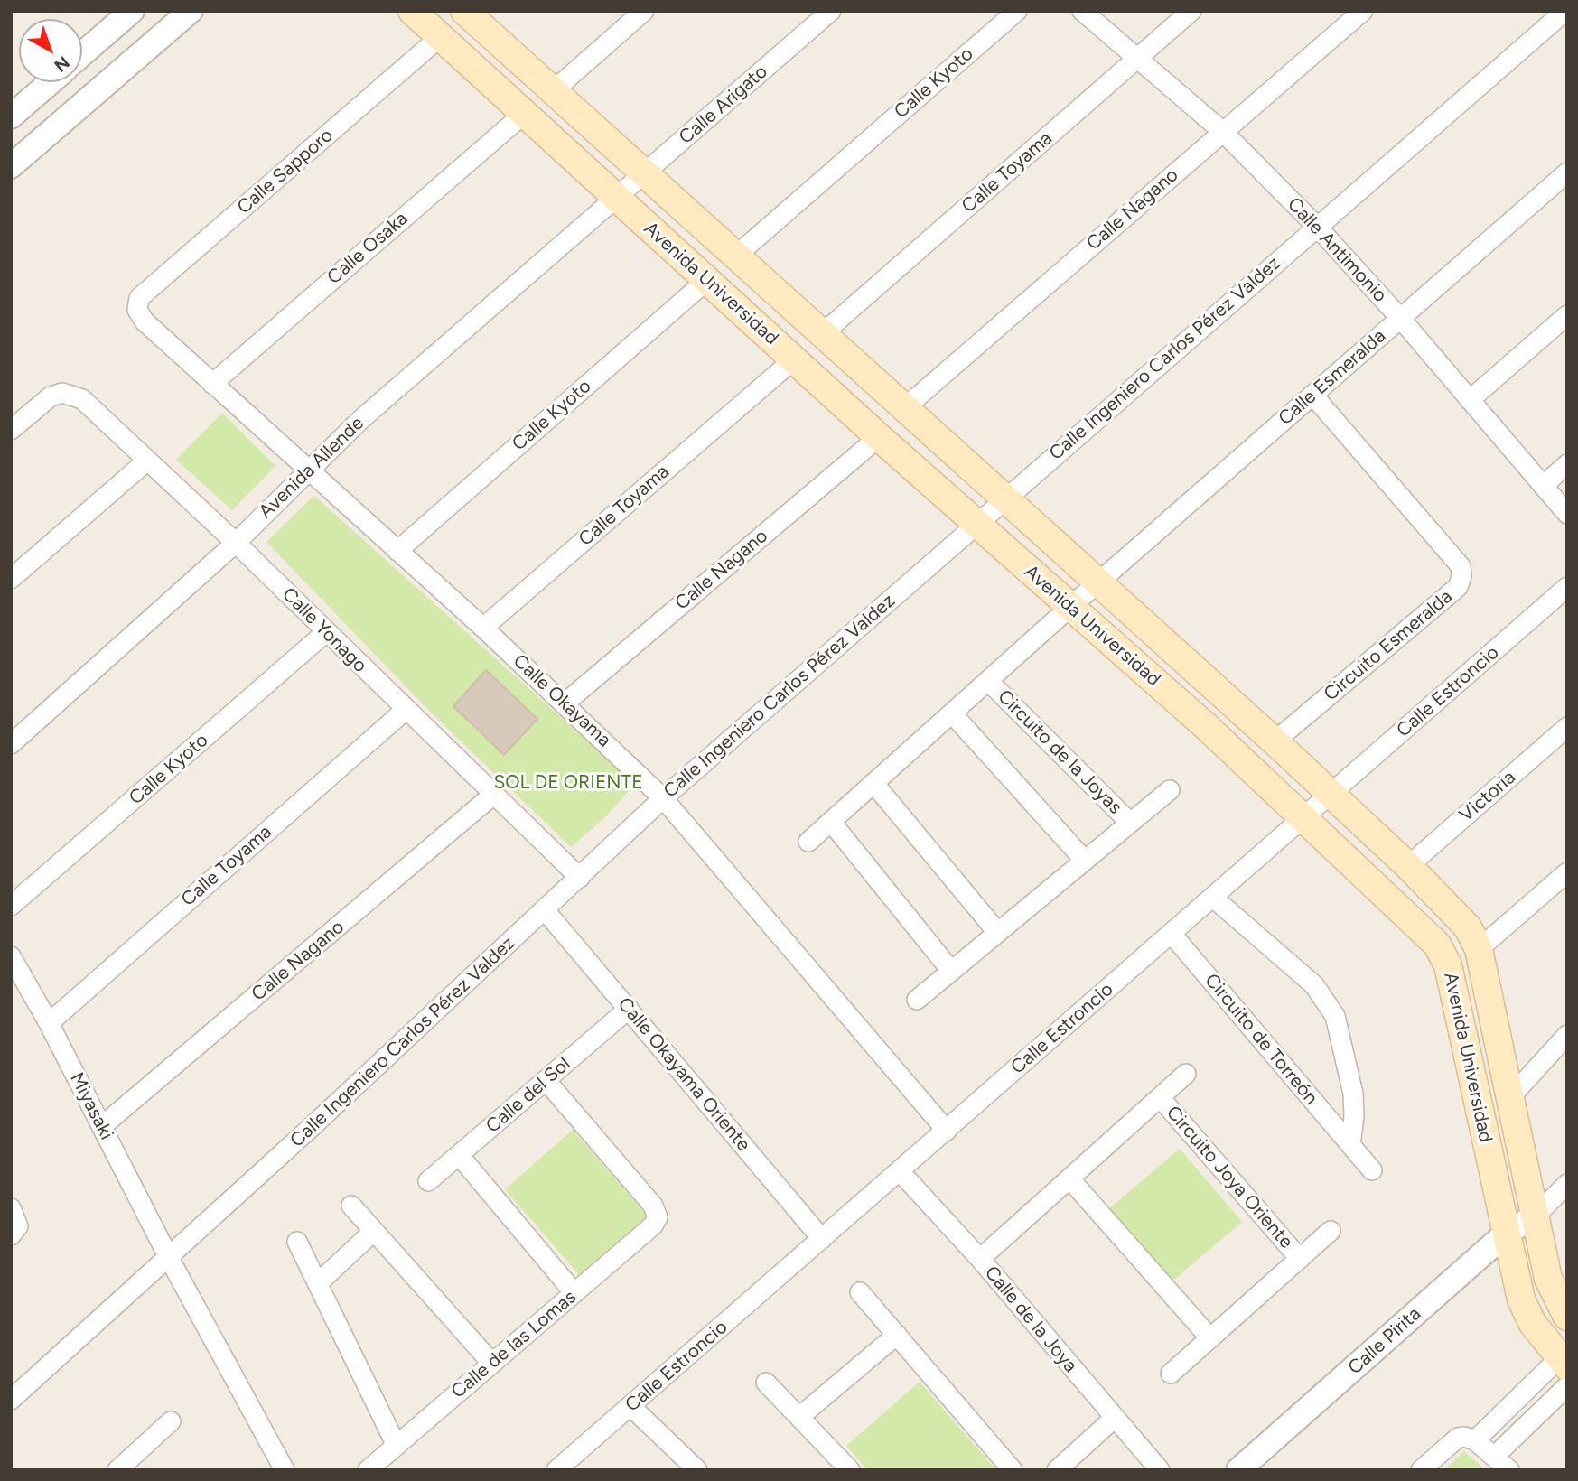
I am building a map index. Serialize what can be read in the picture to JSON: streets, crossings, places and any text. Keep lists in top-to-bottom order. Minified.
{"streets":{"main road":["Avenida Universidad"],"street":["Calle Kyoto","Calle Arigato","Calle Sapporo","Calle Toyama","Calle Nagano","Calle Osaka","Calle Antimonio","Calle Ingeniero Carlos Pérez Valdez","Calle Esmeralda","Avenida Allende","Calle Yonago","Circuito Esmeralda","Calle Estroncio","Calle Okayama","Circuito de la Joyas","Victoria","Circuito de Torreón","Calle Okayama Oriente","Calle del Sol","Miyasaki","Circuito Joya Oriente","Calle de la Joya","Calle Pirita","Calle de las Lomas"]},"crossings":[["Calle Kyoto","Avenida Universidad"],["Calle Kyoto","Calle Yonago"],["Calle Kyoto","Calle Okayama"],["Calle Arigato","Avenida Universidad"],["Calle Arigato","Avenida Allende"],["Calle Sapporo","Avenida Universidad"],["Calle Sapporo","Calle Okayama"],["Calle Toyama","Calle Antimonio"],["Calle Toyama","Avenida Universidad"],["Calle Toyama","Calle Yonago"],["Calle Toyama","Calle Okayama"],["Calle Toyama","Miyasaki"],["Calle Nagano","Calle Antimonio"],["Calle Nagano","Avenida Universidad"],["Calle Nagano","Calle Yonago"],["Calle Nagano","Calle Okayama"],["Calle Nagano","Miyasaki"],["Calle Osaka","Avenida Universidad"],["Calle Osaka","Calle Okayama"],["Calle Antimonio","Calle Ingeniero Carlos Pérez Valdez"],["Calle Antimonio","Calle Esmeralda"],["Avenida Universidad","Calle Ingeniero Carlos Pérez Valdez"],["Avenida Universidad","Calle Esmeralda"],["Avenida Universidad","Avenida Allende"],["Avenida Universidad","Circuito Esmeralda"],["Avenida Universidad","Calle Estroncio"],["Avenida Universidad","Circuito de la Joyas"],["Avenida Universidad","Victoria"],["Avenida Universidad","Calle Pirita"],["Calle Ingeniero Carlos Pérez Valdez","Calle Yonago"],["Calle Ingeniero Carlos Pérez Valdez","Calle Okayama"],["Calle Ingeniero Carlos Pérez Valdez","Calle Okayama Oriente"],["Calle Ingeniero Carlos Pérez Valdez","Miyasaki"],["Calle Esmeralda","Circuito Esmeralda"],["Calle Esmeralda","Circuito de la Joyas"],["Avenida Allende","Calle Yonago"],["Avenida Allende","Calle Okayama"],["Calle Estroncio","Calle Okayama"],["Calle Estroncio","Circuito de Torreón"],["Calle Estroncio","Calle Okayama Oriente"],["Calle Estroncio","Calle de la Joya"],["Calle Okayama Oriente","Calle del Sol"],["Calle del Sol","Calle de las Lomas"],["Circuito Joya Oriente","Calle de la Joya"]],"parks":["SOL DE ORIENTE"],"north":"bottom right"}
